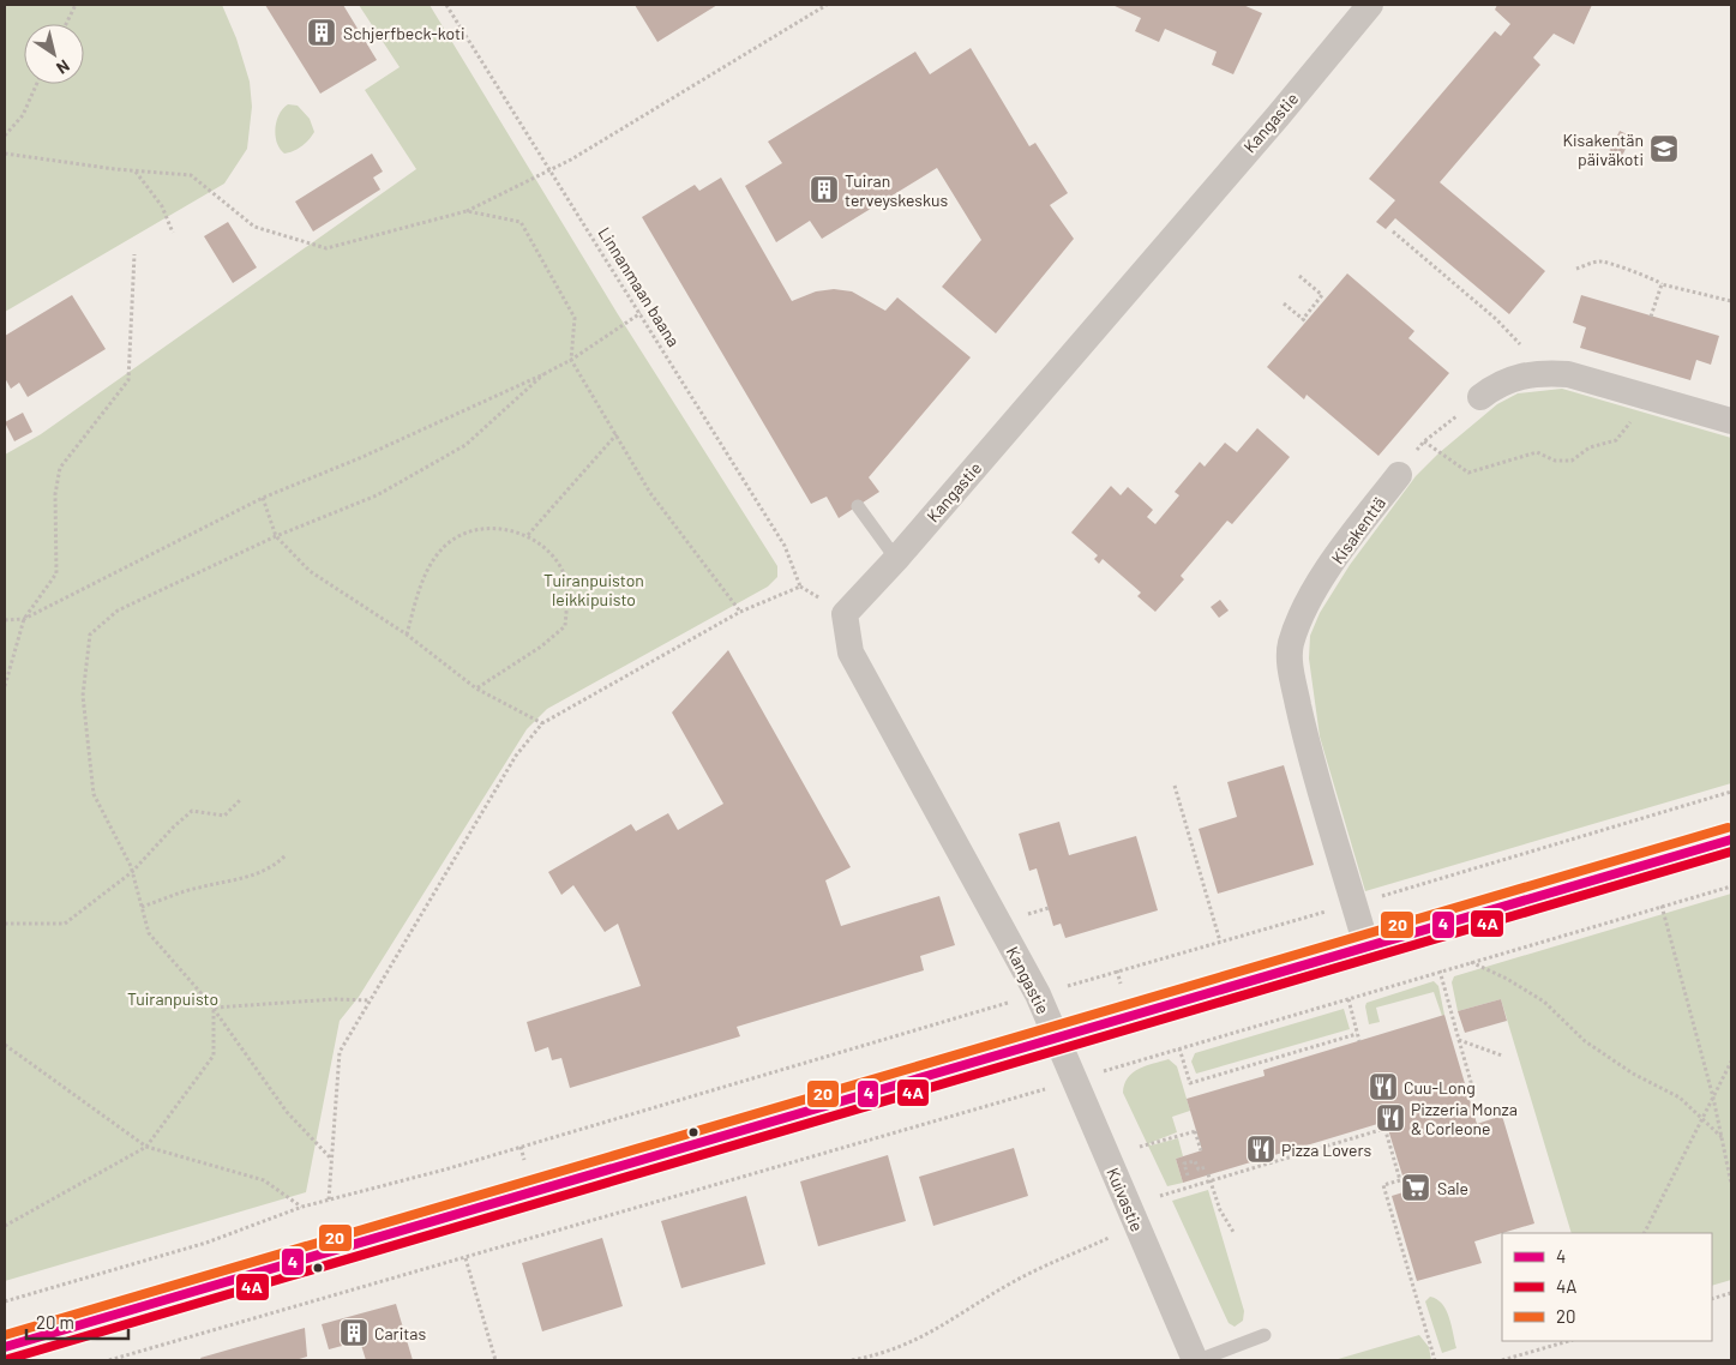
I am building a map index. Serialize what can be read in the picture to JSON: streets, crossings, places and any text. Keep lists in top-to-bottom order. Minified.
{"streets":{"street":["Kangastie","Kisakenttä","Kuivastie"],"path":["Linnanmaan baana"]},"crossings":[["Kangastie","Kuivastie"]],"parks":["Tuiranpuiston leikkipuisto","Tuiranpuisto"],"places":{"building":["Schjerfbeck-koti","Tuiran terveyskeskus","Caritas"],"school or university":["Kisakentän päiväkoti"],"restaurant":["Cuu-Long","Pizzeria Monza & Corleone","Pizza Lovers"],"supermarket":["Sale"]},"lines":["transit line 20","transit line 4","transit line 4A"],"legend":["4","4A","20"],"scale_bar":"20 m","north":"bottom right"}
